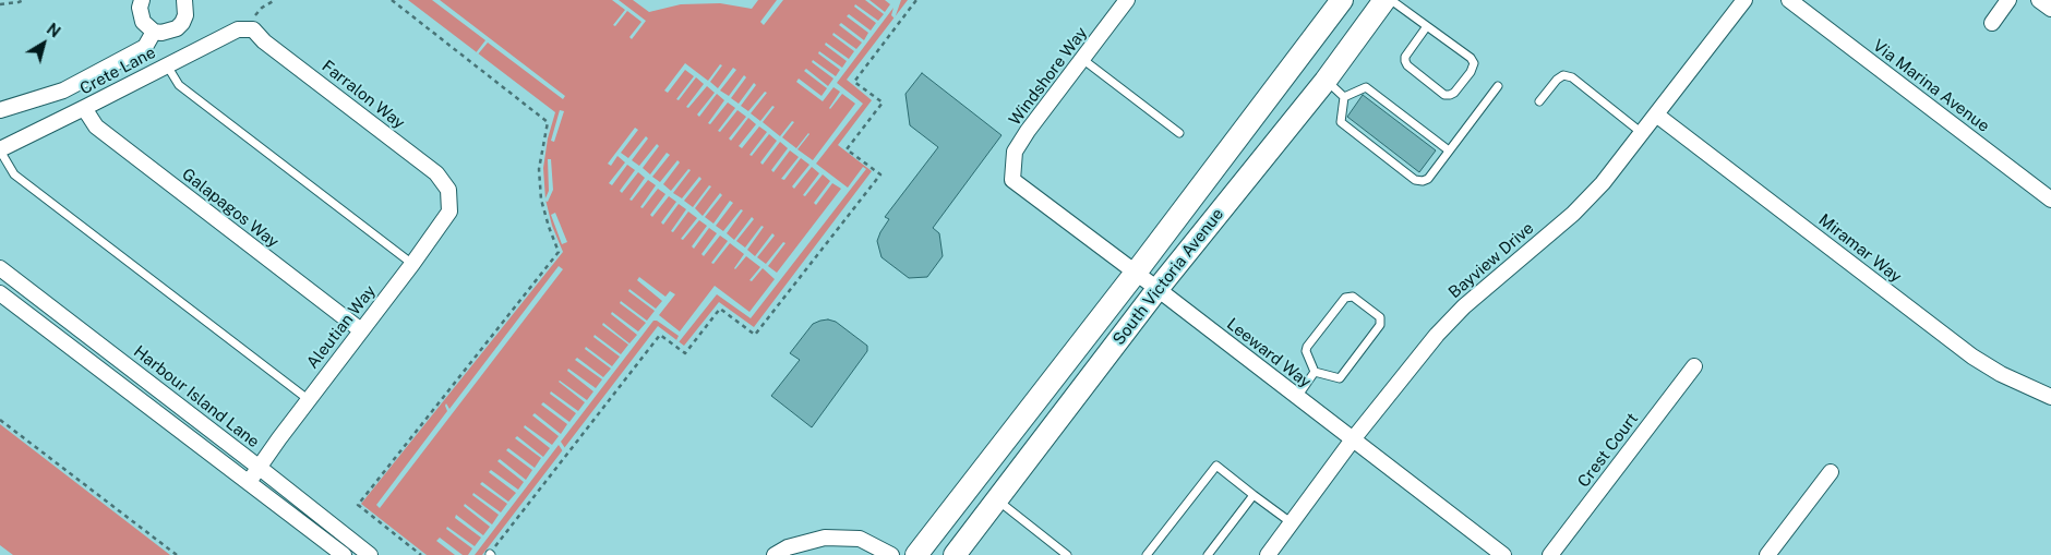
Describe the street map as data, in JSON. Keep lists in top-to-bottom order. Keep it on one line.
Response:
{"streets":{"main road":["South Victoria Avenue"],"street":["Crete Lane","Windshore Way","Via Marina Avenue","Farralon Way","Galapagos Way","Miramar Way","Bayview Drive","Aleutian Way","Leeward Way","Harbour Island Lane","Crest Court"]},"crossings":[["Crete Lane","Farralon Way"],["Crete Lane","Galapagos Way"],["Windshore Way","Leeward Way"],["Farralon Way","Aleutian Way"],["Galapagos Way","Aleutian Way"],["Miramar Way","Bayview Drive"],["Bayview Drive","Leeward Way"],["South Victoria Avenue","Leeward Way"],["Aleutian Way","Harbour Island Lane"]],"north":"top right"}
